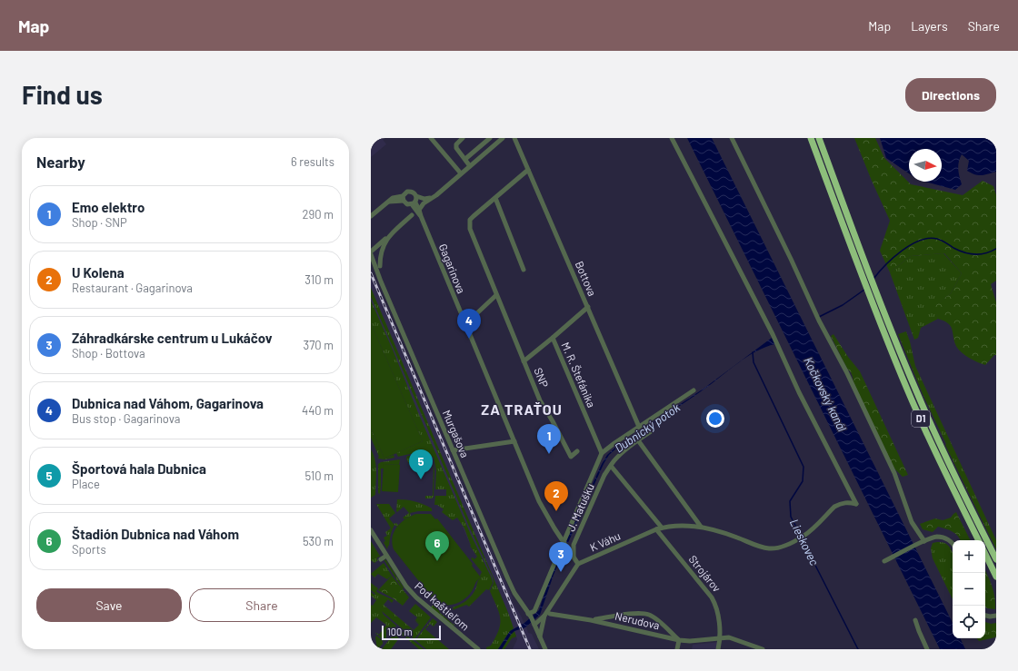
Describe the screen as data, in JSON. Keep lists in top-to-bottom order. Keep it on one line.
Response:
{"streets":{"highway":["D1"],"street":["Gagarinova","Bottova","M. R. Štefánika","SNP","Murgašova","J. Matušku","K Váhu","Strojárov","Pod kaštieľom","Nerudova"]},"crossings":[["Gagarinova","J. Matušku"],["Gagarinova","K Váhu"],["Bottova","SNP"],["M. R. Štefánika","SNP"],["K Váhu","Strojárov"],["Strojárov","Nerudova"]],"districts":["ZA TRAŤOU"],"water":["Kočkovský kanál","Dubnický potok","Lieskovec"],"scale_bar":"100 m","north":"right","page":{"header":"Map","nav":["Map","Layers","Share"],"buttons":["Directions",["Save","Share"]],"title":"Find us","heading":["Nearby","6 results"],"list":[{"mark":"1","name":"Emo elektro","note":"Shop · SNP","value":"290 m"},{"mark":"2","name":"U Kolena","note":"Restaurant · Gagarinova","value":"310 m"},{"mark":"3","name":"Záhradkárske centrum u Lukáčov","note":"Shop · Bottova","value":"370 m"},{"mark":"4","name":"Dubnica nad Váhom, Gagarinova","note":"Bus stop · Gagarinova","value":"440 m"},{"mark":"5","name":"Športová hala Dubnica","note":"Place","value":"510 m"},{"mark":"6","name":"Štadión Dubnica nad Váhom","note":"Sports","value":"530 m"}],"pins":["4","1","5","2","6","3"],"map_buttons":["+","−"],"scale":"100 m"}}
